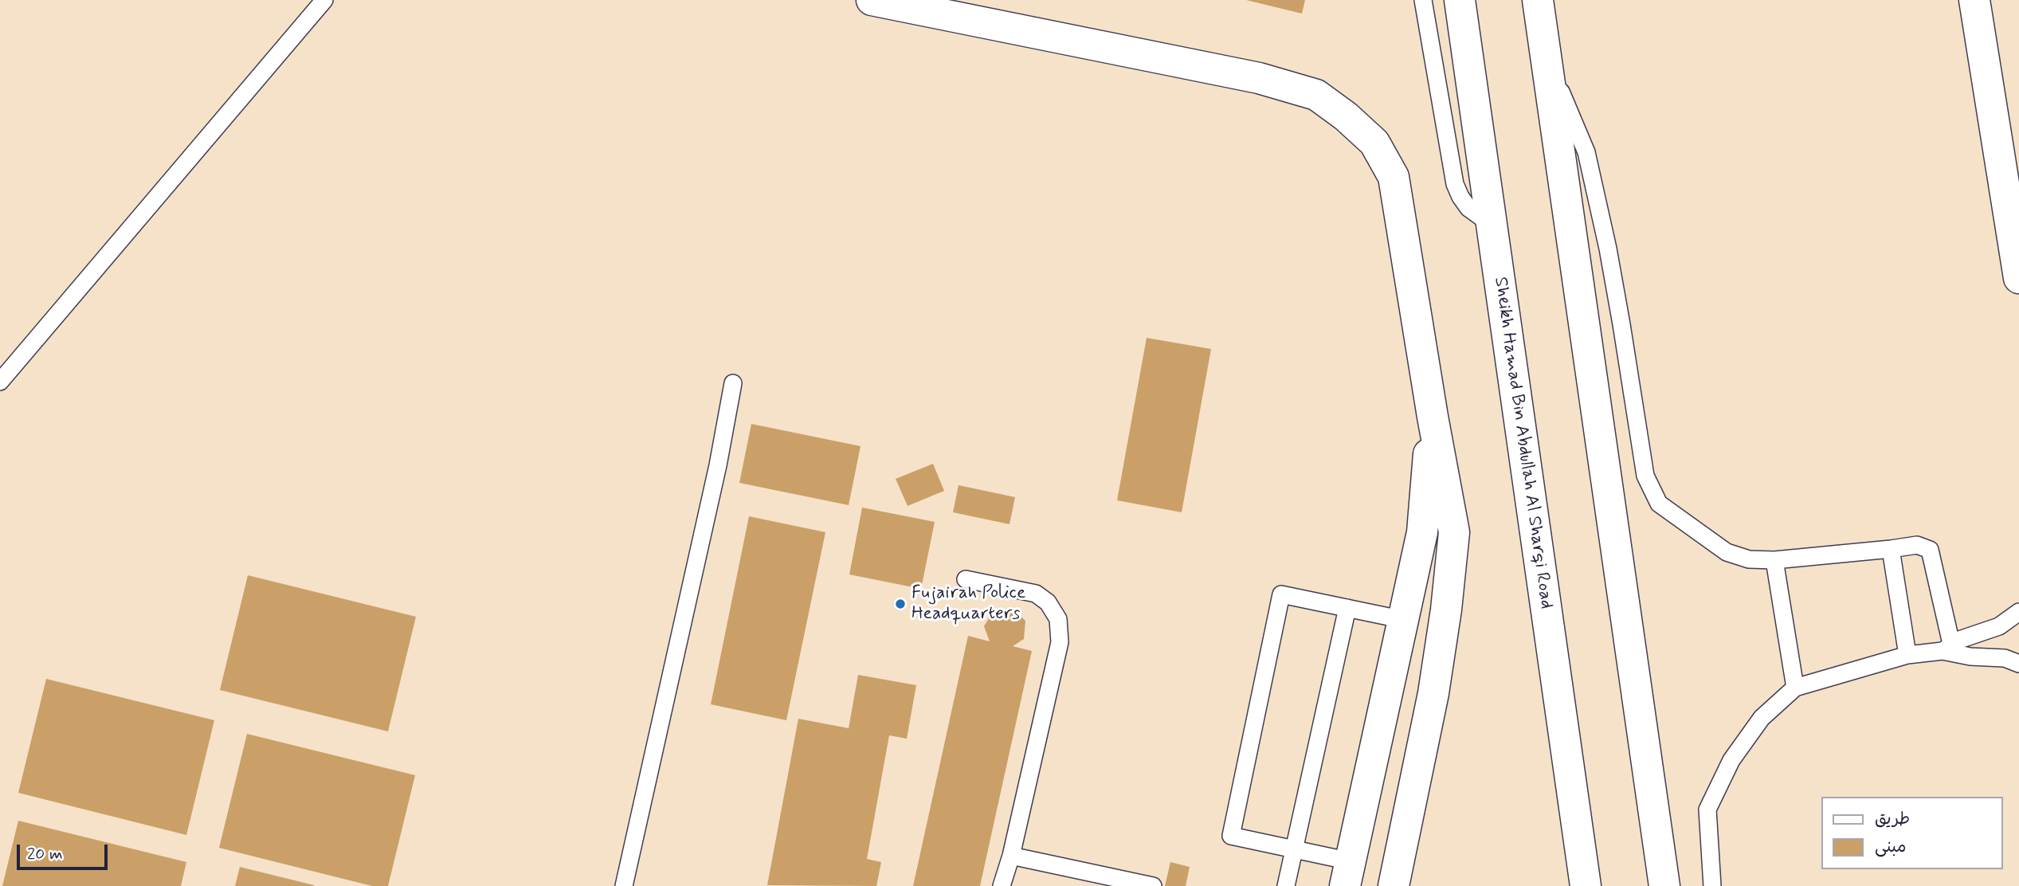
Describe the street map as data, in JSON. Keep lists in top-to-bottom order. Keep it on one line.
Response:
{"streets":{"main road":["Sheikh Hamad Bin Abdullah Al Sharqi Road"]},"places":["Fujairah Police Headquarters"],"legend":["طريق","مبنى"],"scale_bar":"20 m"}
